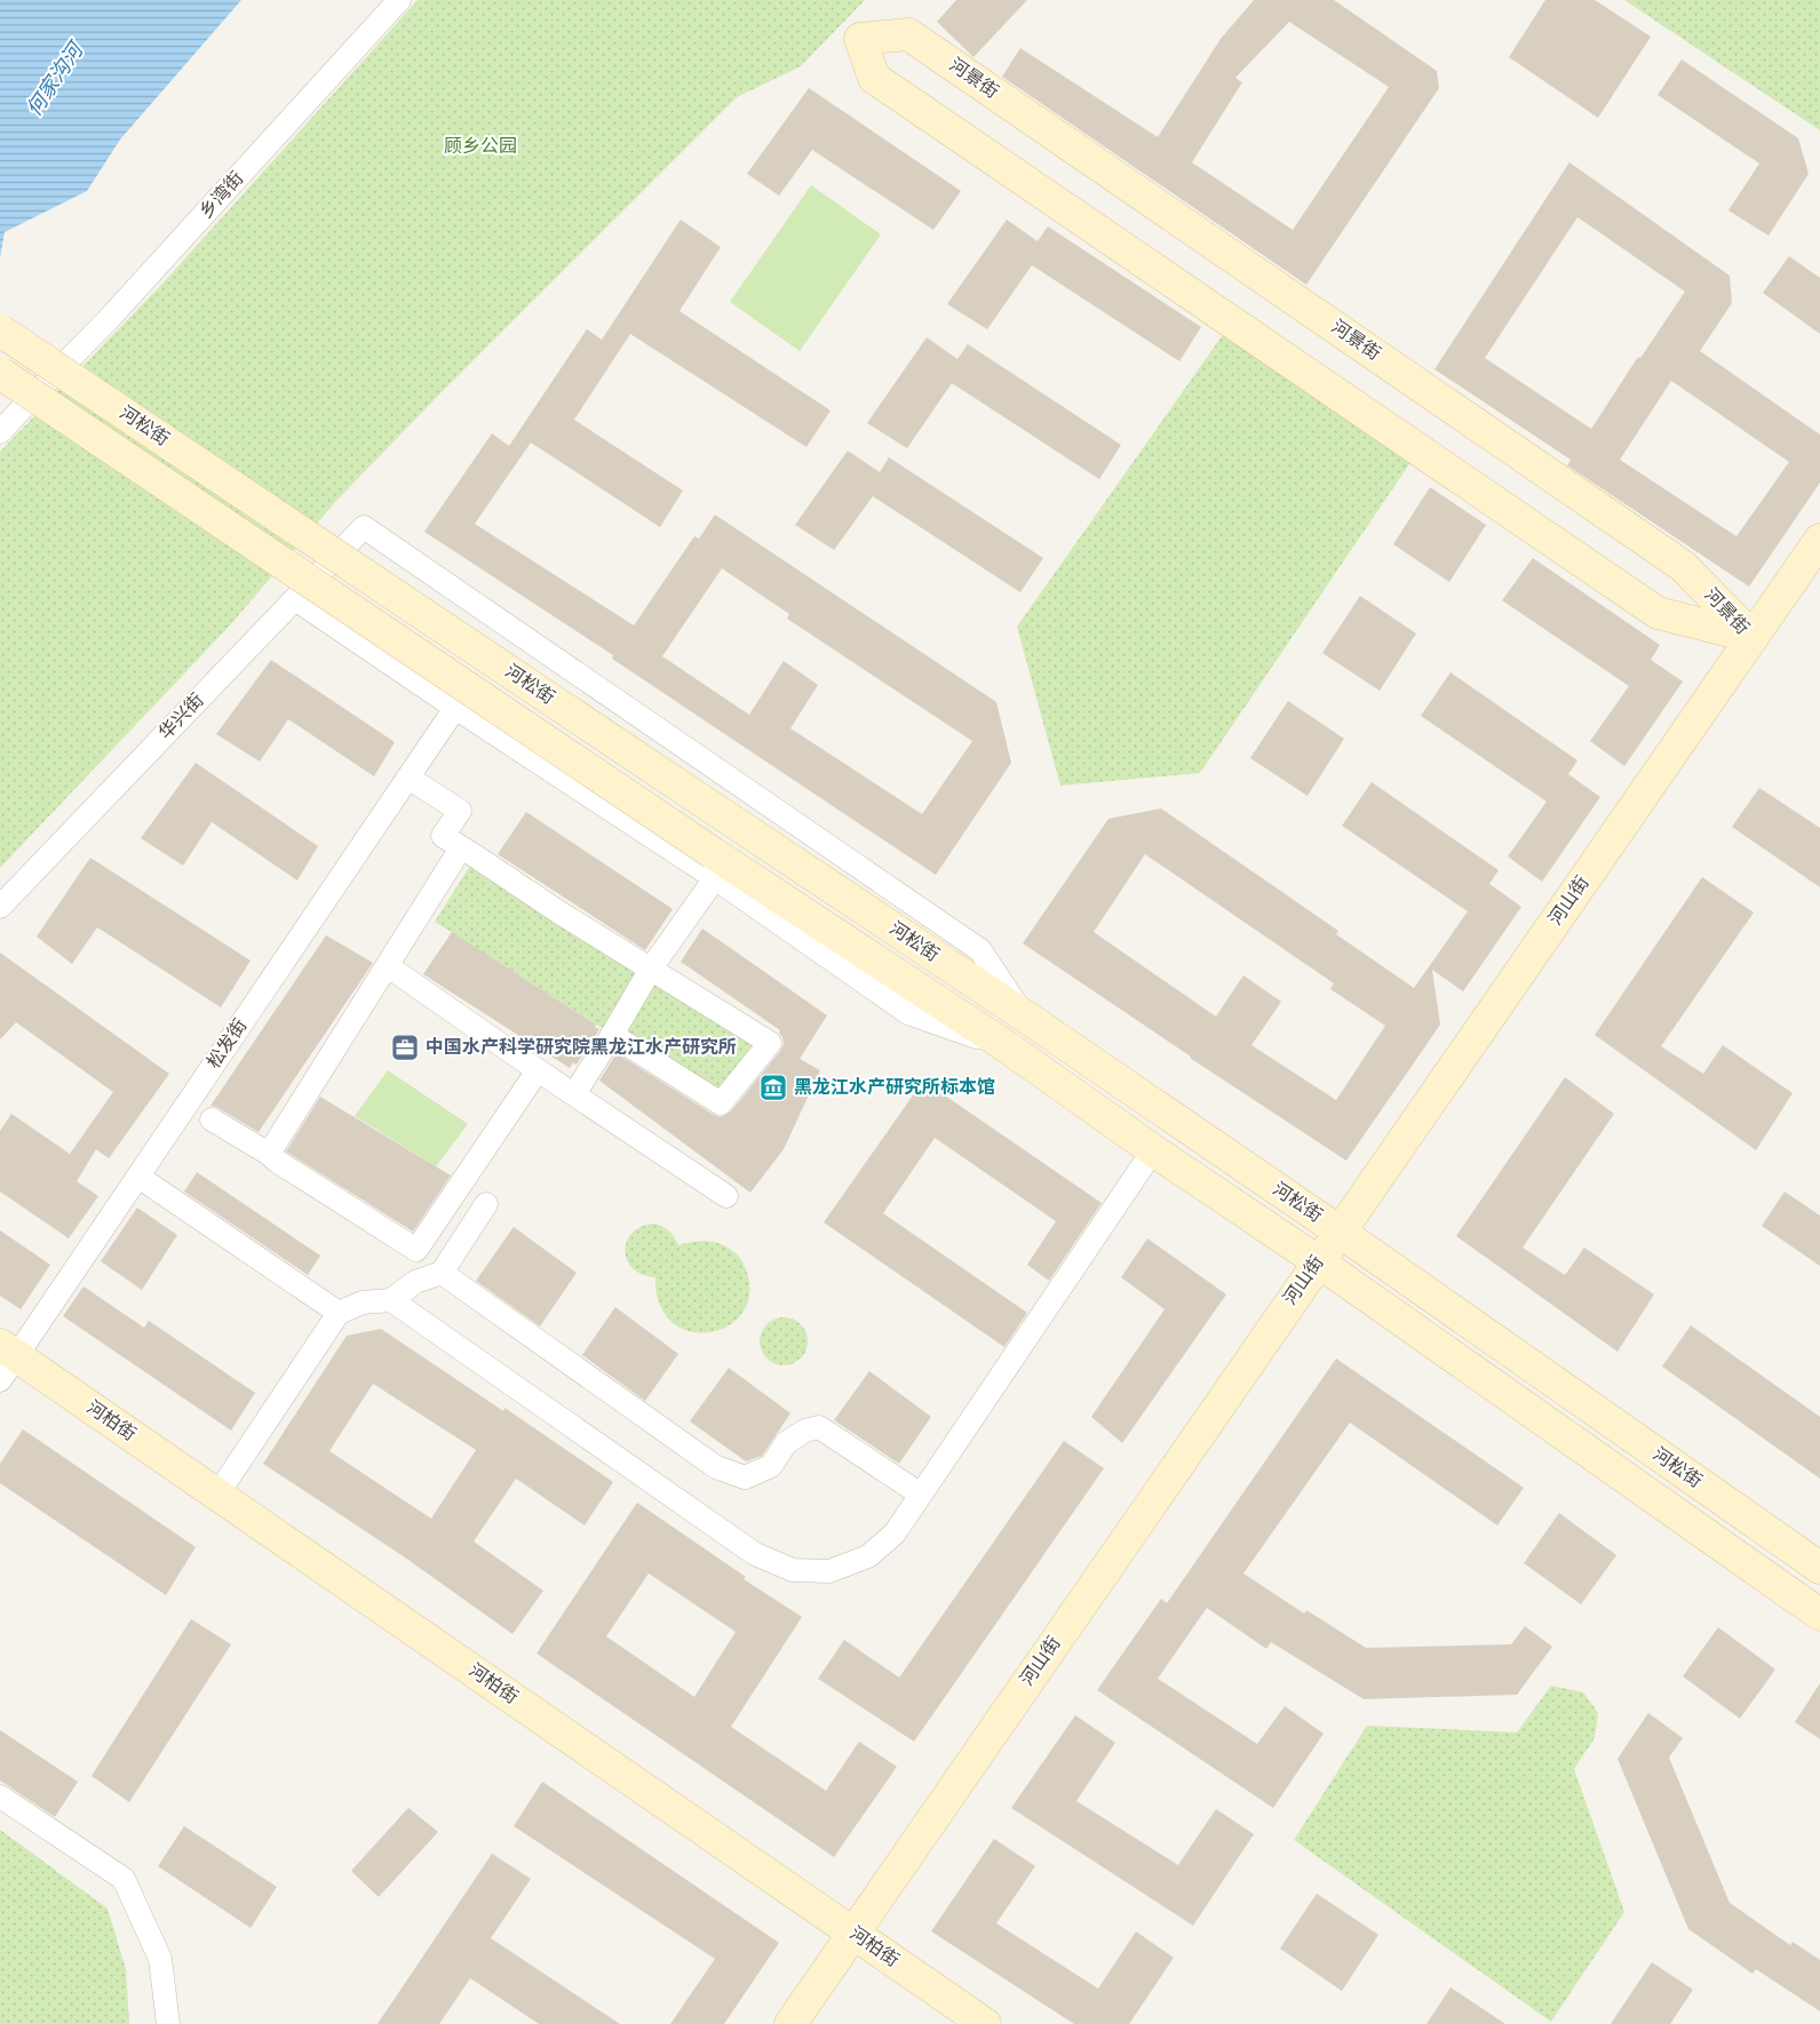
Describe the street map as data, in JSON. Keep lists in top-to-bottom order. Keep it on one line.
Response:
{"streets":{"street":["河景街","乡湾街","河松街","华兴街","河山街","松发街","河柏街"]},"crossings":[["河景街","河山街"],["河松街","华兴街"],["河松街","河山街"],["河山街","河柏街"],["松发街","河柏街"]],"water":["何家沟河"],"parks":["顾乡公园"],"places":{"office":["中国水产科学研究院黑龙江水产研究所"],"museum":["黑龙江水产研究所标本馆"]}}
